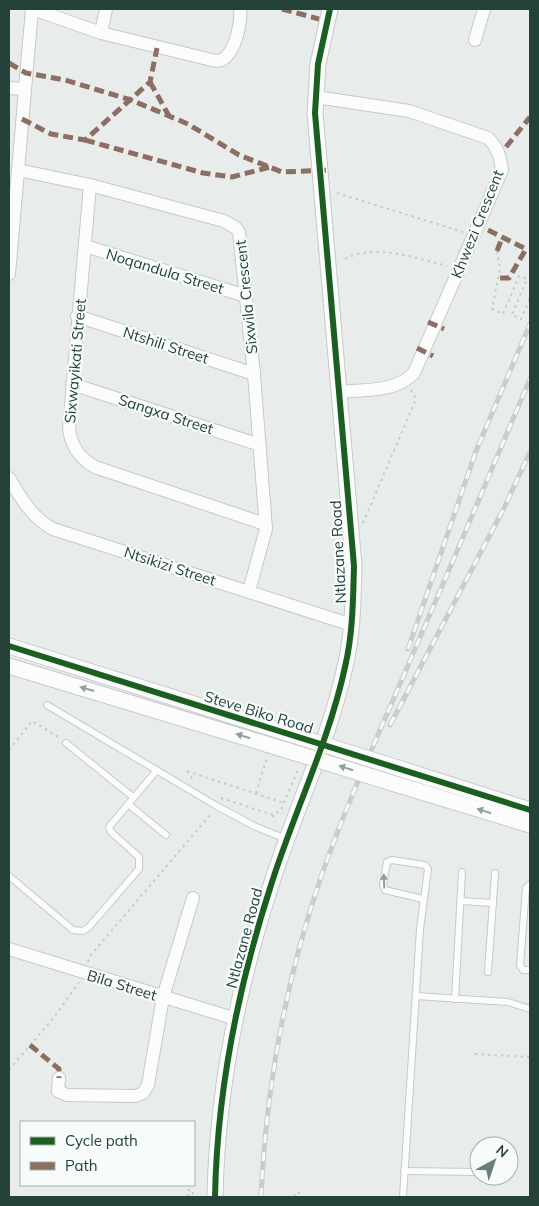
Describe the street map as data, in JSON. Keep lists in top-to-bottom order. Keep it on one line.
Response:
{"streets":{"street":["Khwezi Crescent","Noqandula Street","Sixwila Crescent","Ntshili Street","Sixwayikati Street","Sangxa Street","Ntlazane Road","Ntsikizi Street","Steve Biko Road","Bila Street"]},"crossings":[["Khwezi Crescent","Ntlazane Road"],["Noqandula Street","Sixwila Crescent"],["Noqandula Street","Sixwayikati Street"],["Sixwila Crescent","Ntshili Street"],["Sixwila Crescent","Sixwayikati Street"],["Sixwila Crescent","Sangxa Street"],["Sixwila Crescent","Ntsikizi Street"],["Ntshili Street","Sixwayikati Street"],["Sixwayikati Street","Sangxa Street"],["Ntlazane Road","Ntsikizi Street"],["Ntlazane Road","Bila Street"]],"legend":["Cycle path","Path"],"north":"top right"}
